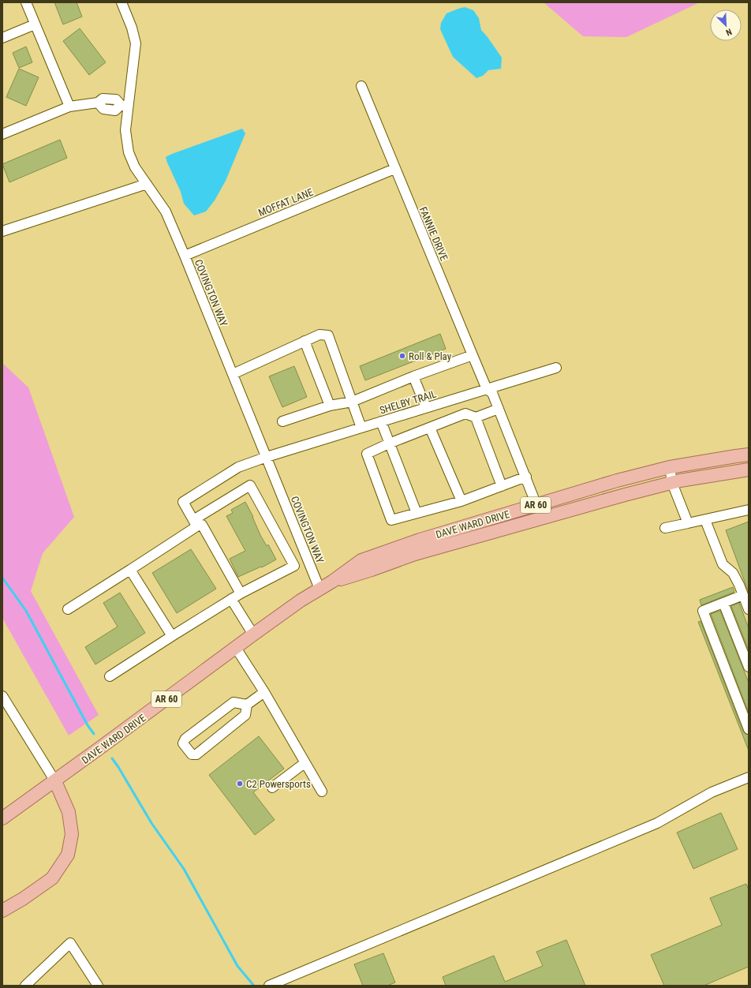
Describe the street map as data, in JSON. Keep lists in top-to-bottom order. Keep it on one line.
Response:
{"streets":{"main road":["AR 60","DAVE WARD DRIVE"],"street":["MOFFAT LANE","FANNIE DRIVE","COVINGTON WAY","SHELBY TRAIL"]},"crossings":[["MOFFAT LANE","FANNIE DRIVE"],["MOFFAT LANE","COVINGTON WAY"],["FANNIE DRIVE","SHELBY TRAIL"],["FANNIE DRIVE","DAVE WARD DRIVE"],["COVINGTON WAY","SHELBY TRAIL"],["COVINGTON WAY","DAVE WARD DRIVE"]],"places":["Roll & Play","C2 Powersports"],"north":"bottom right"}
